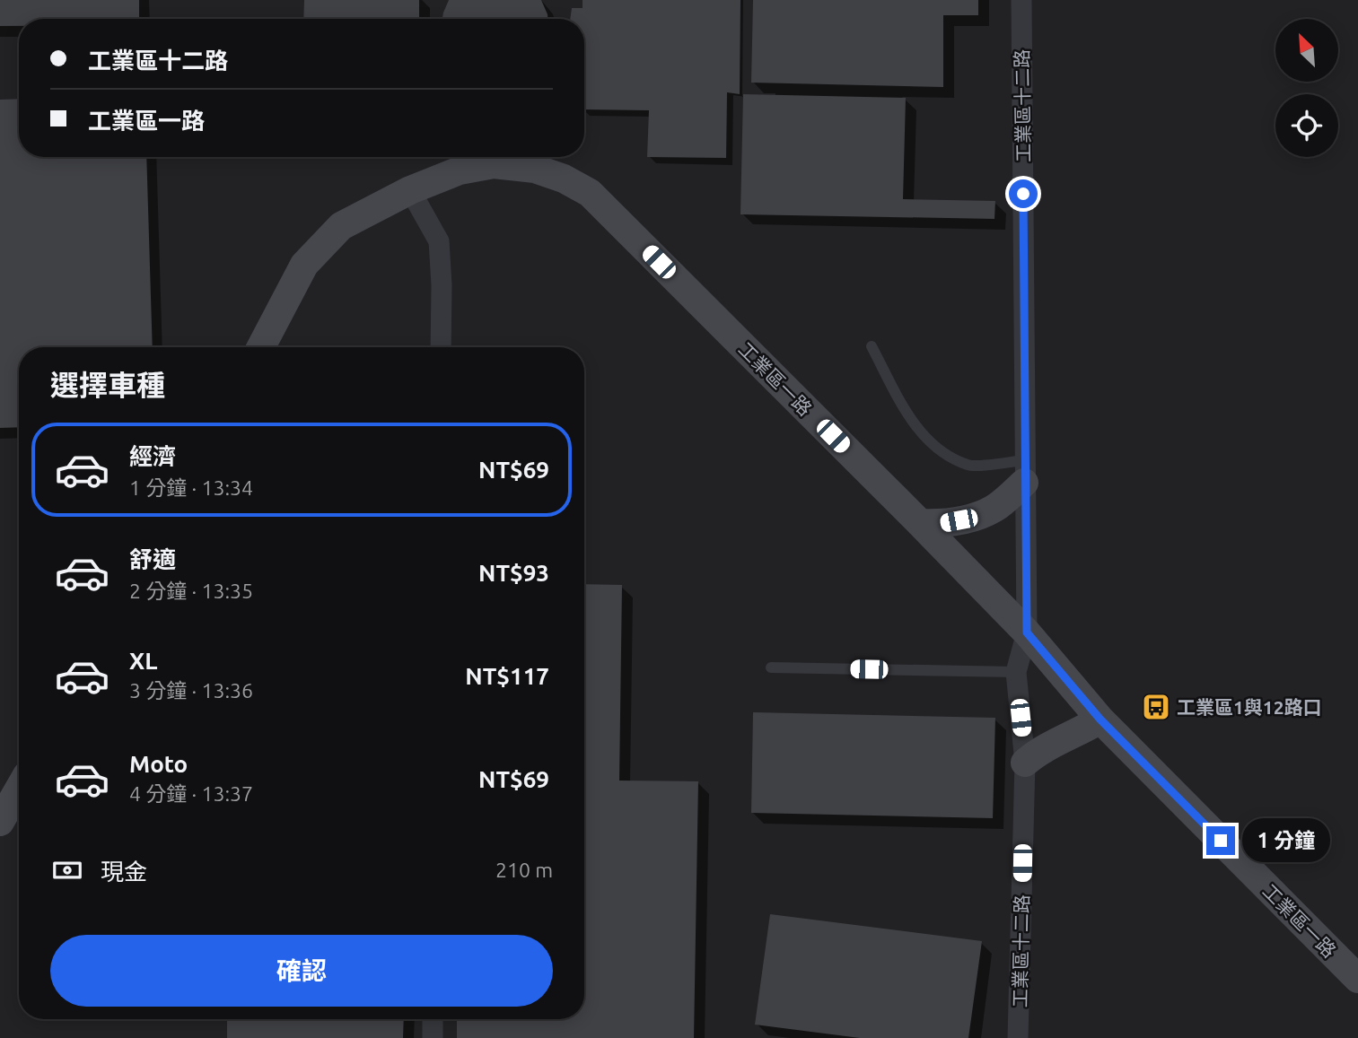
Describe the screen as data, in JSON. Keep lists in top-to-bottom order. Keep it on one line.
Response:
{"streets":{"street":["工業區十二路","工業區一路"]},"crossings":[["工業區十二路","工業區一路"]],"places":{"bus stop":["工業區1與12路口"]},"north":"top left","page":{"banner":["工業區十二路","工業區一路"],"heading":"選擇車種","list":[{"name":"經濟","note":"1 分鐘 · 13:34","value":"NT$69"},{"name":"舒適","note":"2 分鐘 · 13:35","value":"NT$93"},{"name":"XL","note":"3 分鐘 · 13:36","value":"NT$117"},{"name":"Moto","note":"4 分鐘 · 13:37","value":"NT$69"}],"bubble":"1 分鐘","pay":["現金","210 m"],"buttons":"確認"}}
